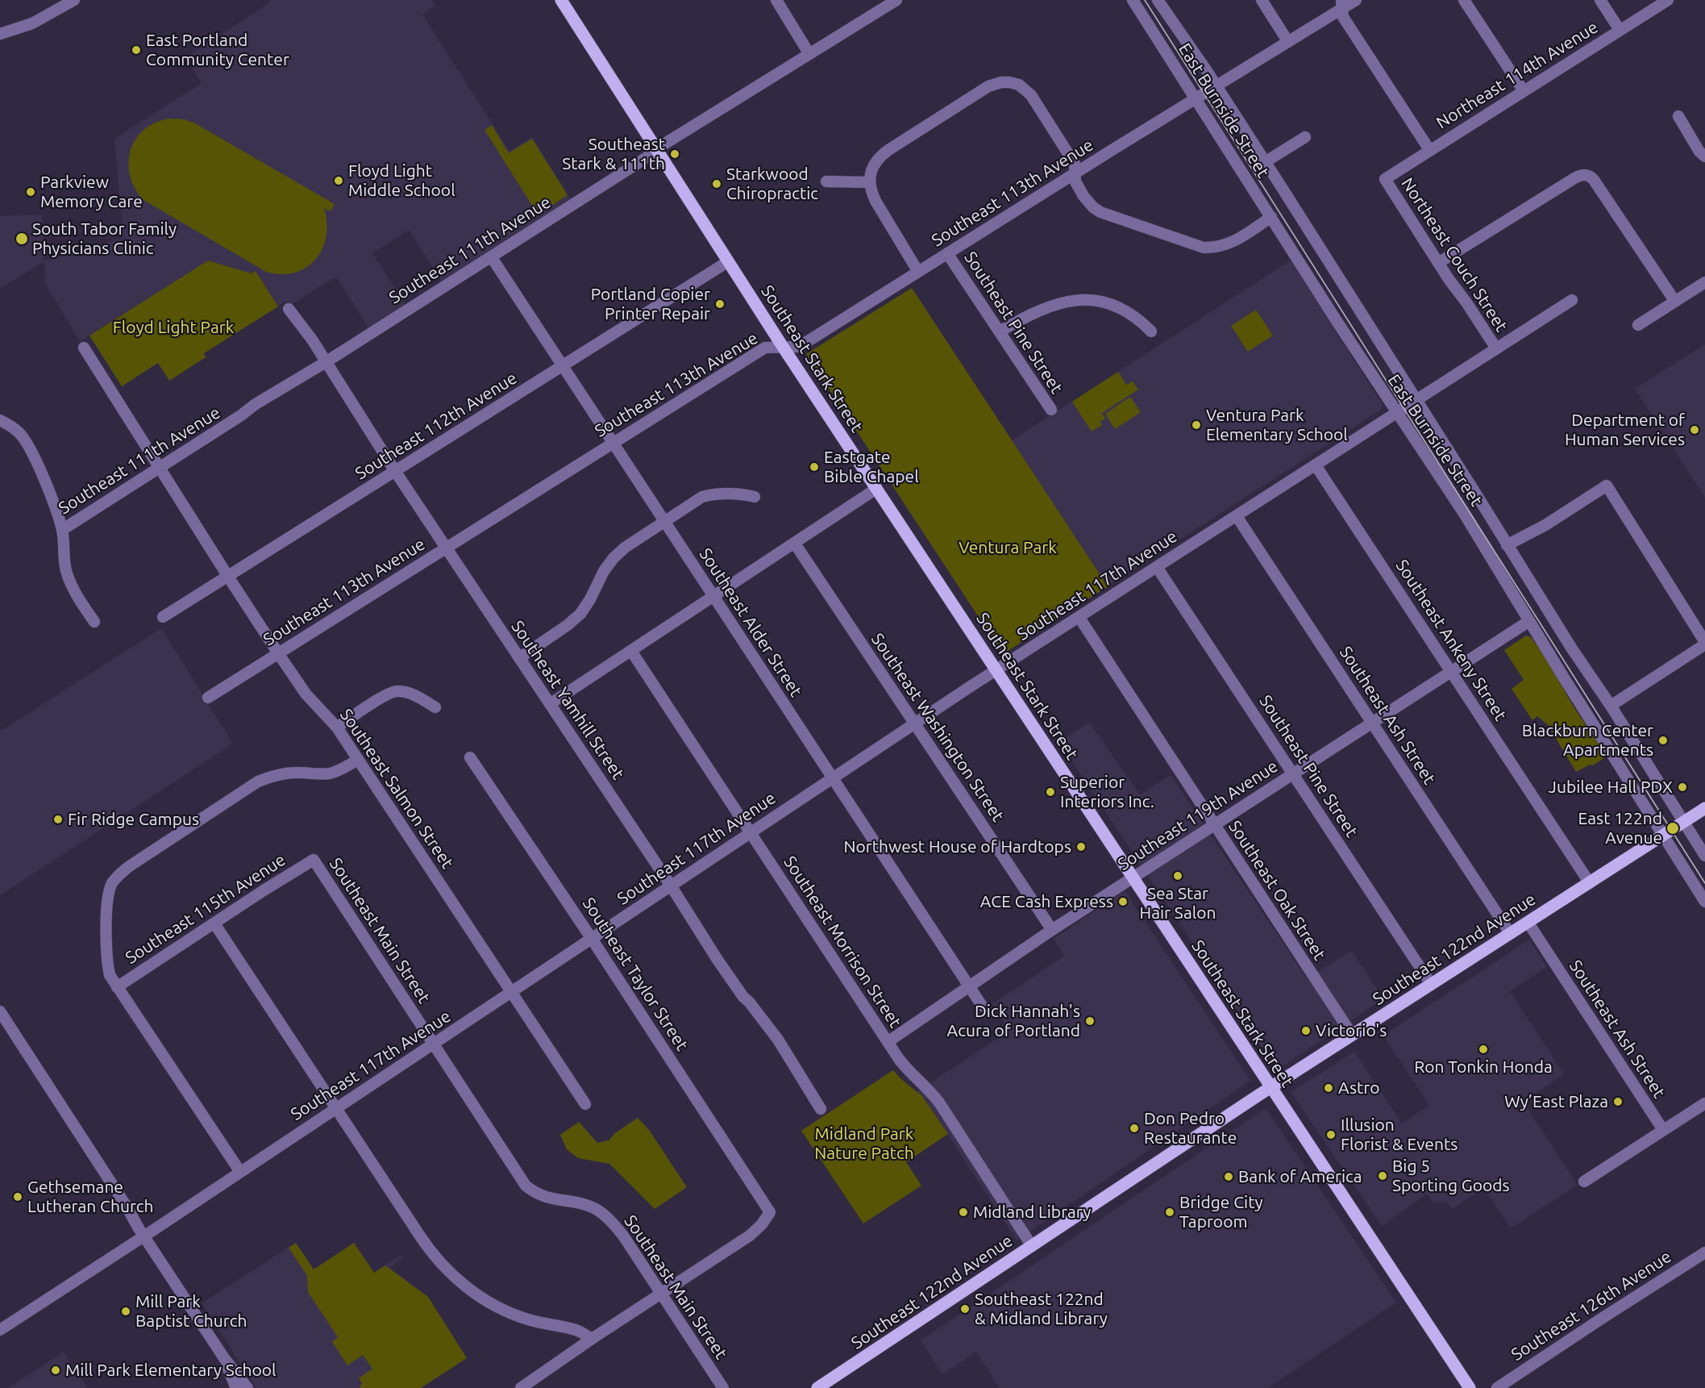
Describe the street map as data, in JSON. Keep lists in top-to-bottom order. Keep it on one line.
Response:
{"streets":{"main road":["Southeast Stark Street","Southeast 122nd Avenue"],"street":["Northeast 114th Avenue","East Burnside Street","Southeast 113th Avenue","Southeast 111th Avenue","Northeast Couch Street","Southeast Pine Street","Southeast 112th Avenue","Southeast 117th Avenue","Southeast Alder Street","Southeast Ankeny Street","Southeast Yamhill Street","Southeast Ash Street","Southeast Washington Street","Southeast Salmon Street","Southeast 119th Avenue","Southeast Oak Street","Southeast 115th Avenue","Southeast Main Street","Southeast Morrison Street","Southeast Taylor Street","Southeast 126th Avenue"]},"crossings":[["Northeast 114th Avenue","Northeast Couch Street"],["East Burnside Street","Southeast 113th Avenue"],["East Burnside Street","Southeast 117th Avenue"],["East Burnside Street","Southeast 119th Avenue"],["East Burnside Street","Southeast 122nd Avenue"],["Southeast 113th Avenue","Southeast Pine Street"],["Southeast 113th Avenue","Southeast Stark Street"],["Southeast 113th Avenue","Southeast Alder Street"],["Southeast 113th Avenue","Southeast Yamhill Street"],["Southeast 113th Avenue","Southeast Salmon Street"],["Southeast 111th Avenue","Southeast Stark Street"],["Southeast 111th Avenue","Southeast Alder Street"],["Southeast 111th Avenue","Southeast Yamhill Street"],["Southeast 111th Avenue","Southeast Salmon Street"],["Northeast Couch Street","Southeast 117th Avenue"],["Southeast Pine Street","Southeast 117th Avenue"],["Southeast Pine Street","Southeast 119th Avenue"],["Southeast Pine Street","Southeast 122nd Avenue"],["Southeast Stark Street","Southeast 112th Avenue"],["Southeast Stark Street","Southeast 117th Avenue"],["Southeast Stark Street","Southeast 119th Avenue"],["Southeast Stark Street","Southeast 122nd Avenue"],["Southeast 112th Avenue","Southeast Alder Street"],["Southeast 112th Avenue","Southeast Yamhill Street"],["Southeast 112th Avenue","Southeast Salmon Street"],["Southeast 117th Avenue","Southeast Alder Street"],["Southeast 117th Avenue","Southeast Ankeny Street"],["Southeast 117th Avenue","Southeast Yamhill Street"],["Southeast 117th Avenue","Southeast Ash Street"],["Southeast 117th Avenue","Southeast Washington Street"],["Southeast 117th Avenue","Southeast Salmon Street"],["Southeast 117th Avenue","Southeast Oak Street"],["Southeast 117th Avenue","Southeast Main Street"],["Southeast 117th Avenue","Southeast Morrison Street"],["Southeast 117th Avenue","Southeast Taylor Street"],["Southeast Alder Street","Southeast 119th Avenue"],["Southeast Ankeny Street","Southeast 119th Avenue"],["Southeast Ankeny Street","Southeast 122nd Avenue"],["Southeast Ash Street","Southeast 119th Avenue"],["Southeast Ash Street","Southeast 122nd Avenue"],["Southeast Washington Street","Southeast 119th Avenue"],["Southeast 119th Avenue","Southeast Oak Street"],["Southeast 119th Avenue","Southeast Morrison Street"],["Southeast Oak Street","Southeast 122nd Avenue"],["Southeast 115th Avenue","Southeast Main Street"],["Southeast Main Street","Southeast Taylor Street"],["Southeast Morrison Street","Southeast 122nd Avenue"]],"parks":["Floyd Light Park","Ventura Park","Midland Park Nature Patch"],"places":["East Portland Community Center","Southeast Stark & 111th","Floyd Light Middle School","Starkwood Chiropractic","Parkview Memory Care","South Tabor Family Physicians Clinic","Portland Copier Printer Repair","Ventura Park Elementary School","Department of Human Services","Eastgate Bible Chapel","Blackburn Center Apartments","Jubilee Hall PDX","Superior Interiors Inc.","Fir Ridge Campus","East 122nd Avenue","Northwest House of Hardtops","Sea Star Hair Salon","ACE Cash Express","Dick Hannah's Acura of Portland","Victorio's","Ron Tonkin Honda","Astro","Wy’East Plaza","Don Pedro Restaurante","Illusion Florist & Events","Big 5 Sporting Goods","Bank of America","Gethsemane Lutheran Church","Midland Library","Bridge City Taproom","Southeast 122nd & Midland Library","Mill Park Baptist Church","Mill Park Elementary School"]}
